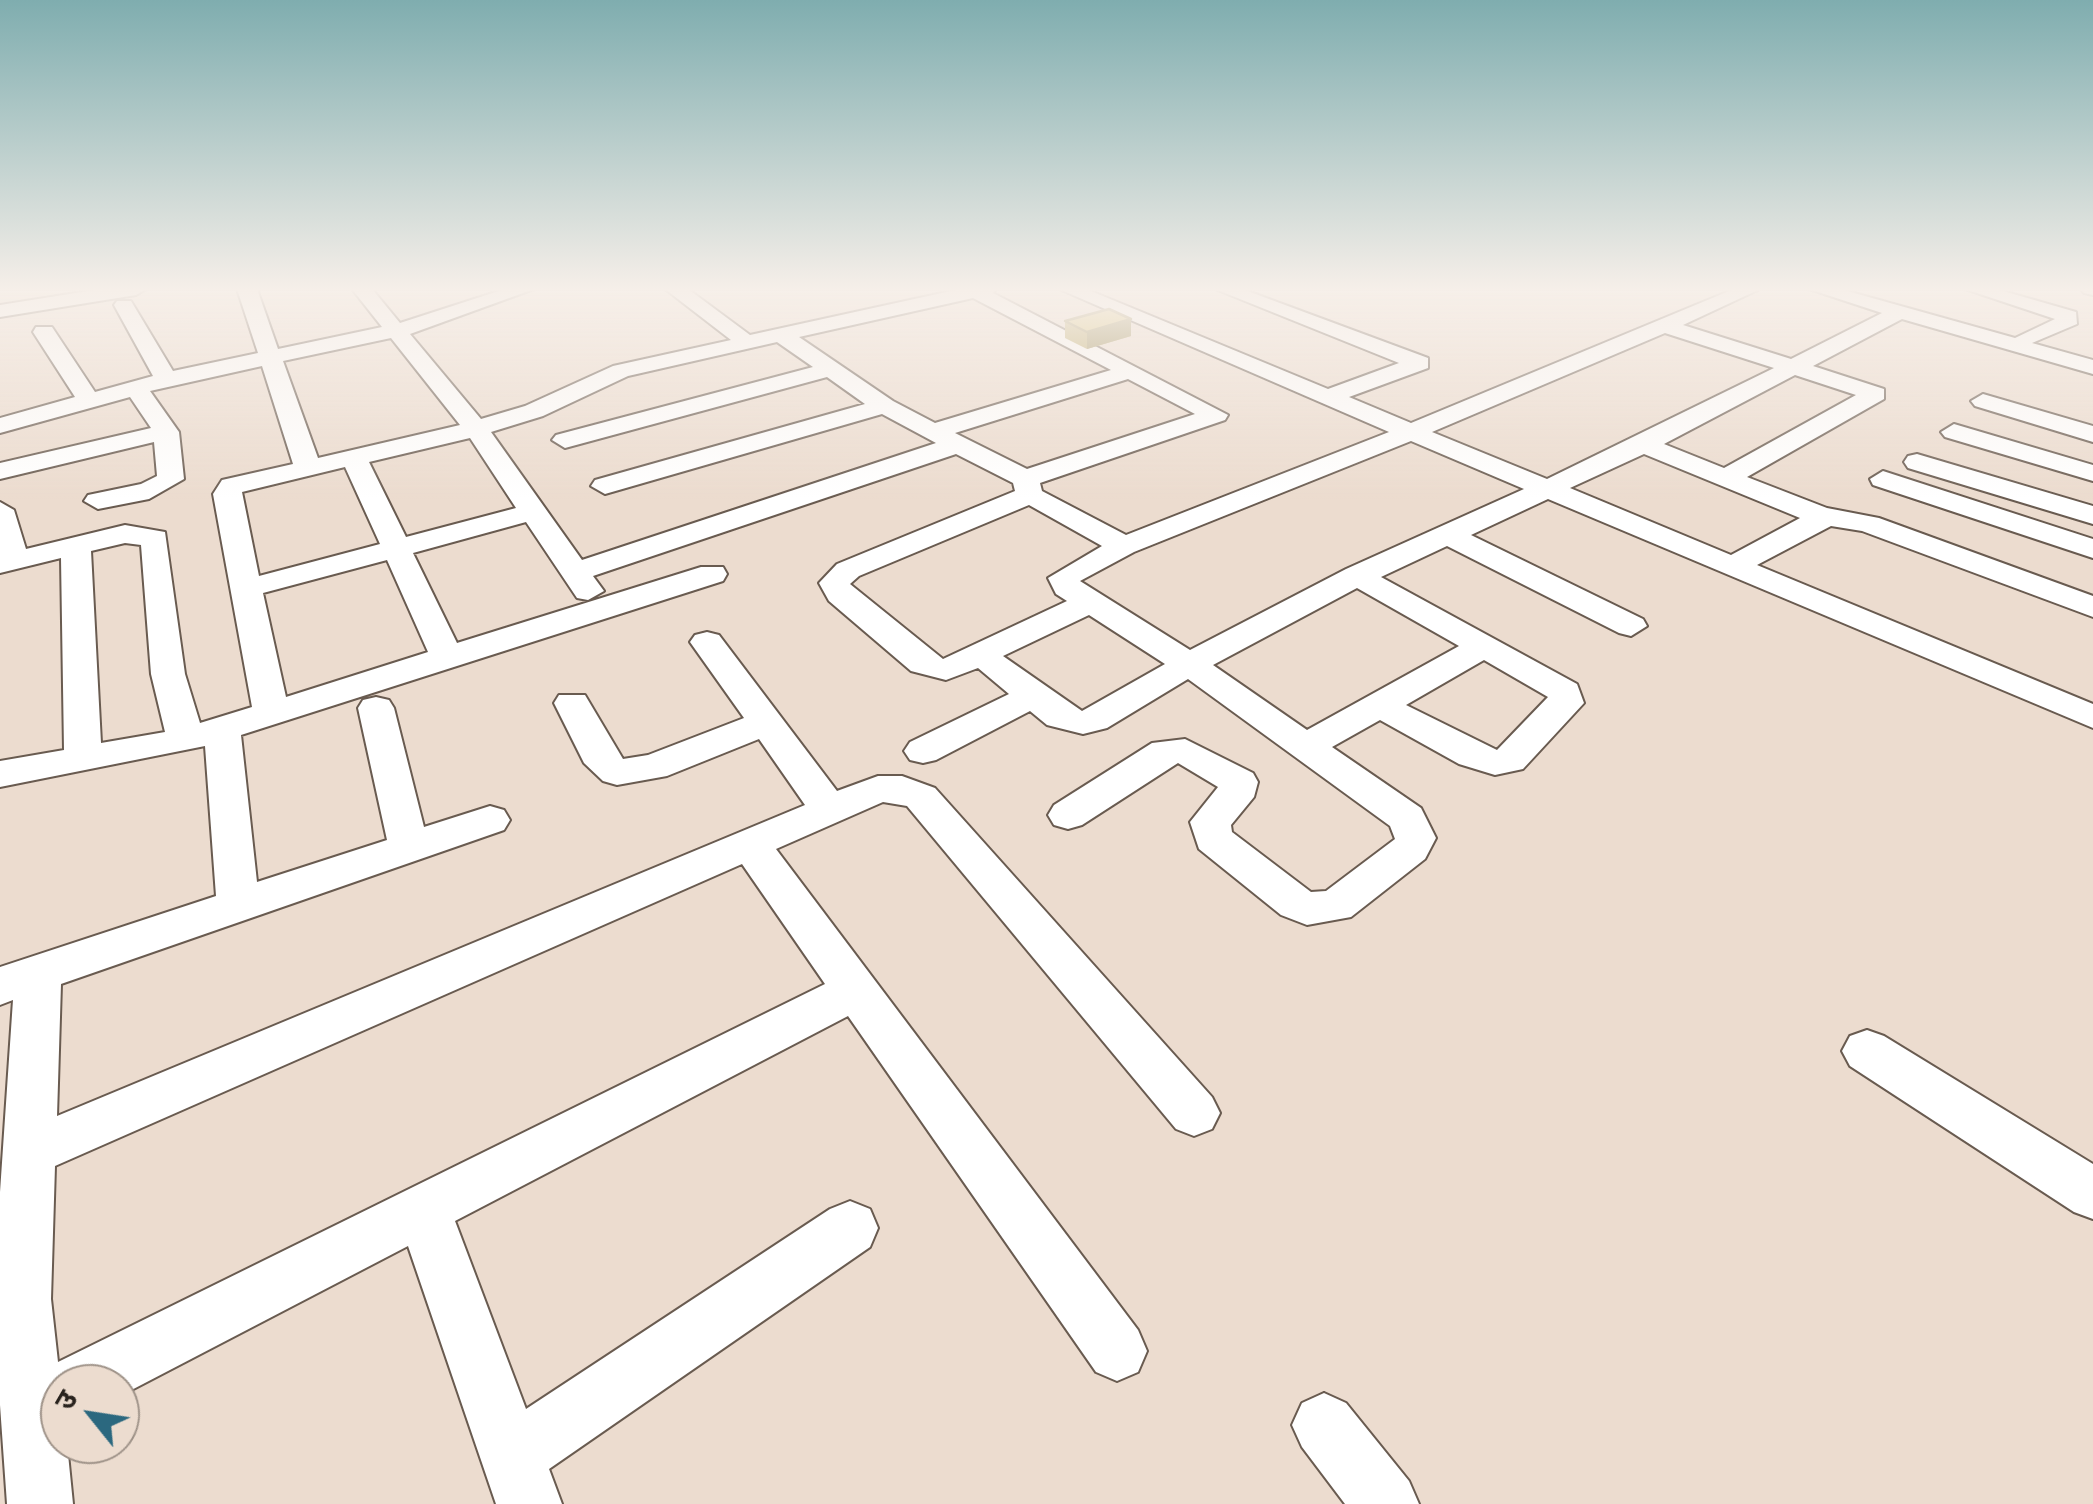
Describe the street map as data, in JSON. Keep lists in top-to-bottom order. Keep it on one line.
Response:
{"north":"top left"}
